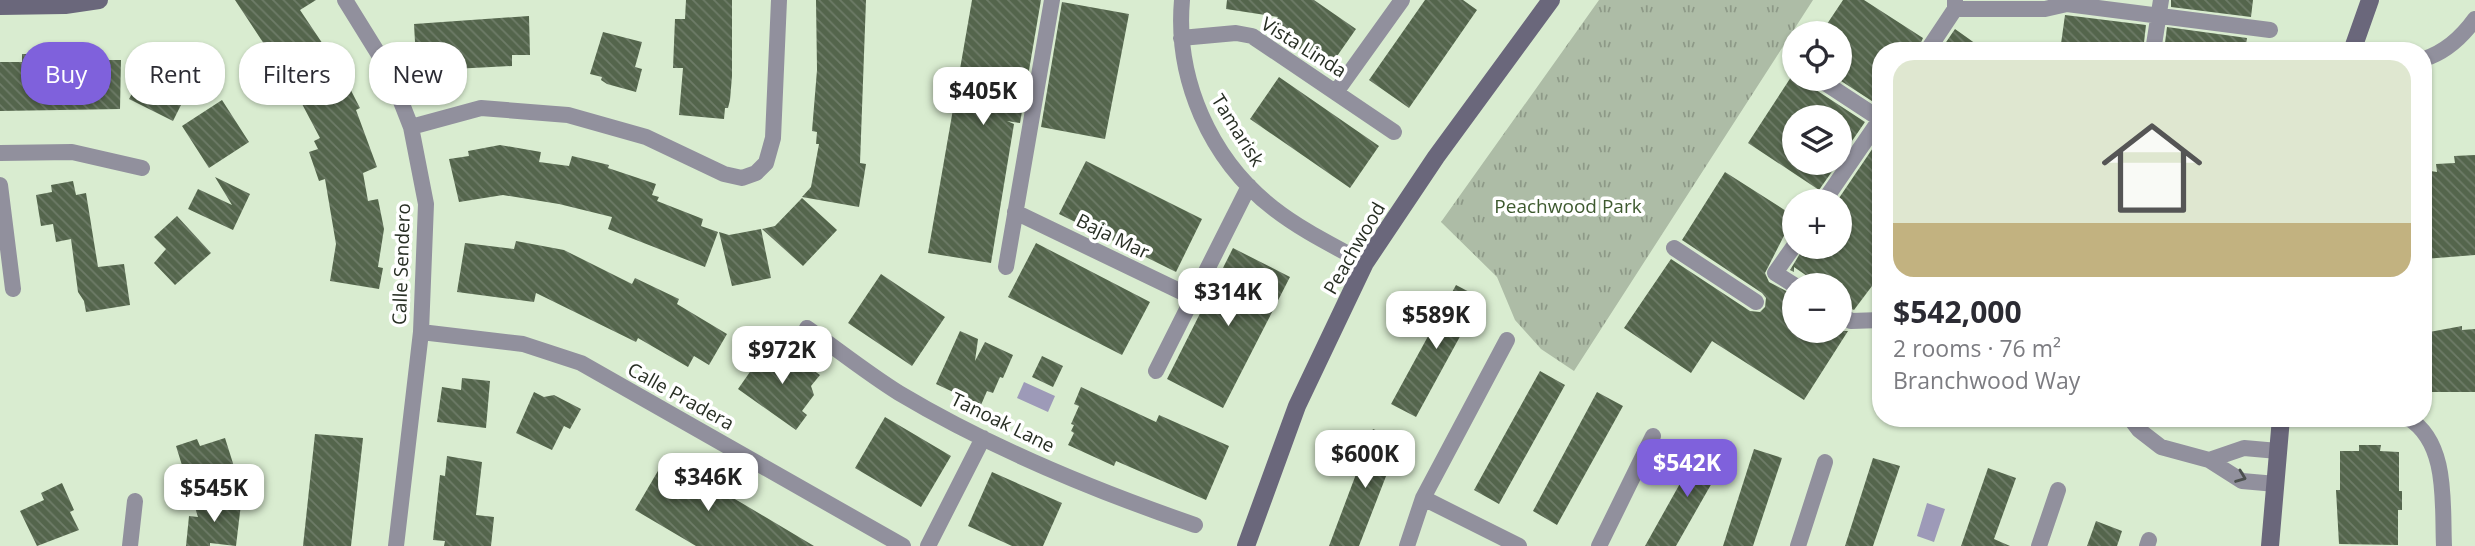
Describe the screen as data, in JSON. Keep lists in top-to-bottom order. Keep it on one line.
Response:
{"streets":{"street":["Vista Linda","Tamarisk","Baja Mar","Peachwood","Calle Sendero","Calle Pradera","Tanoak Lane"]},"crossings":[["Vista Linda","Tamarisk"],["Tamarisk","Peachwood"],["Calle Sendero","Calle Pradera"]],"parks":["Peachwood Park"],"page":{"map_buttons":["+","−"],"chip":["Buy","Rent","Filters","New"],"list":[{"name":"$542,000","note":"2 rooms · 76 m² · Branchwood Way"}],"price":["$405K","$314K","$589K","$972K","$600K","$542K","$346K","$545K"]}}
